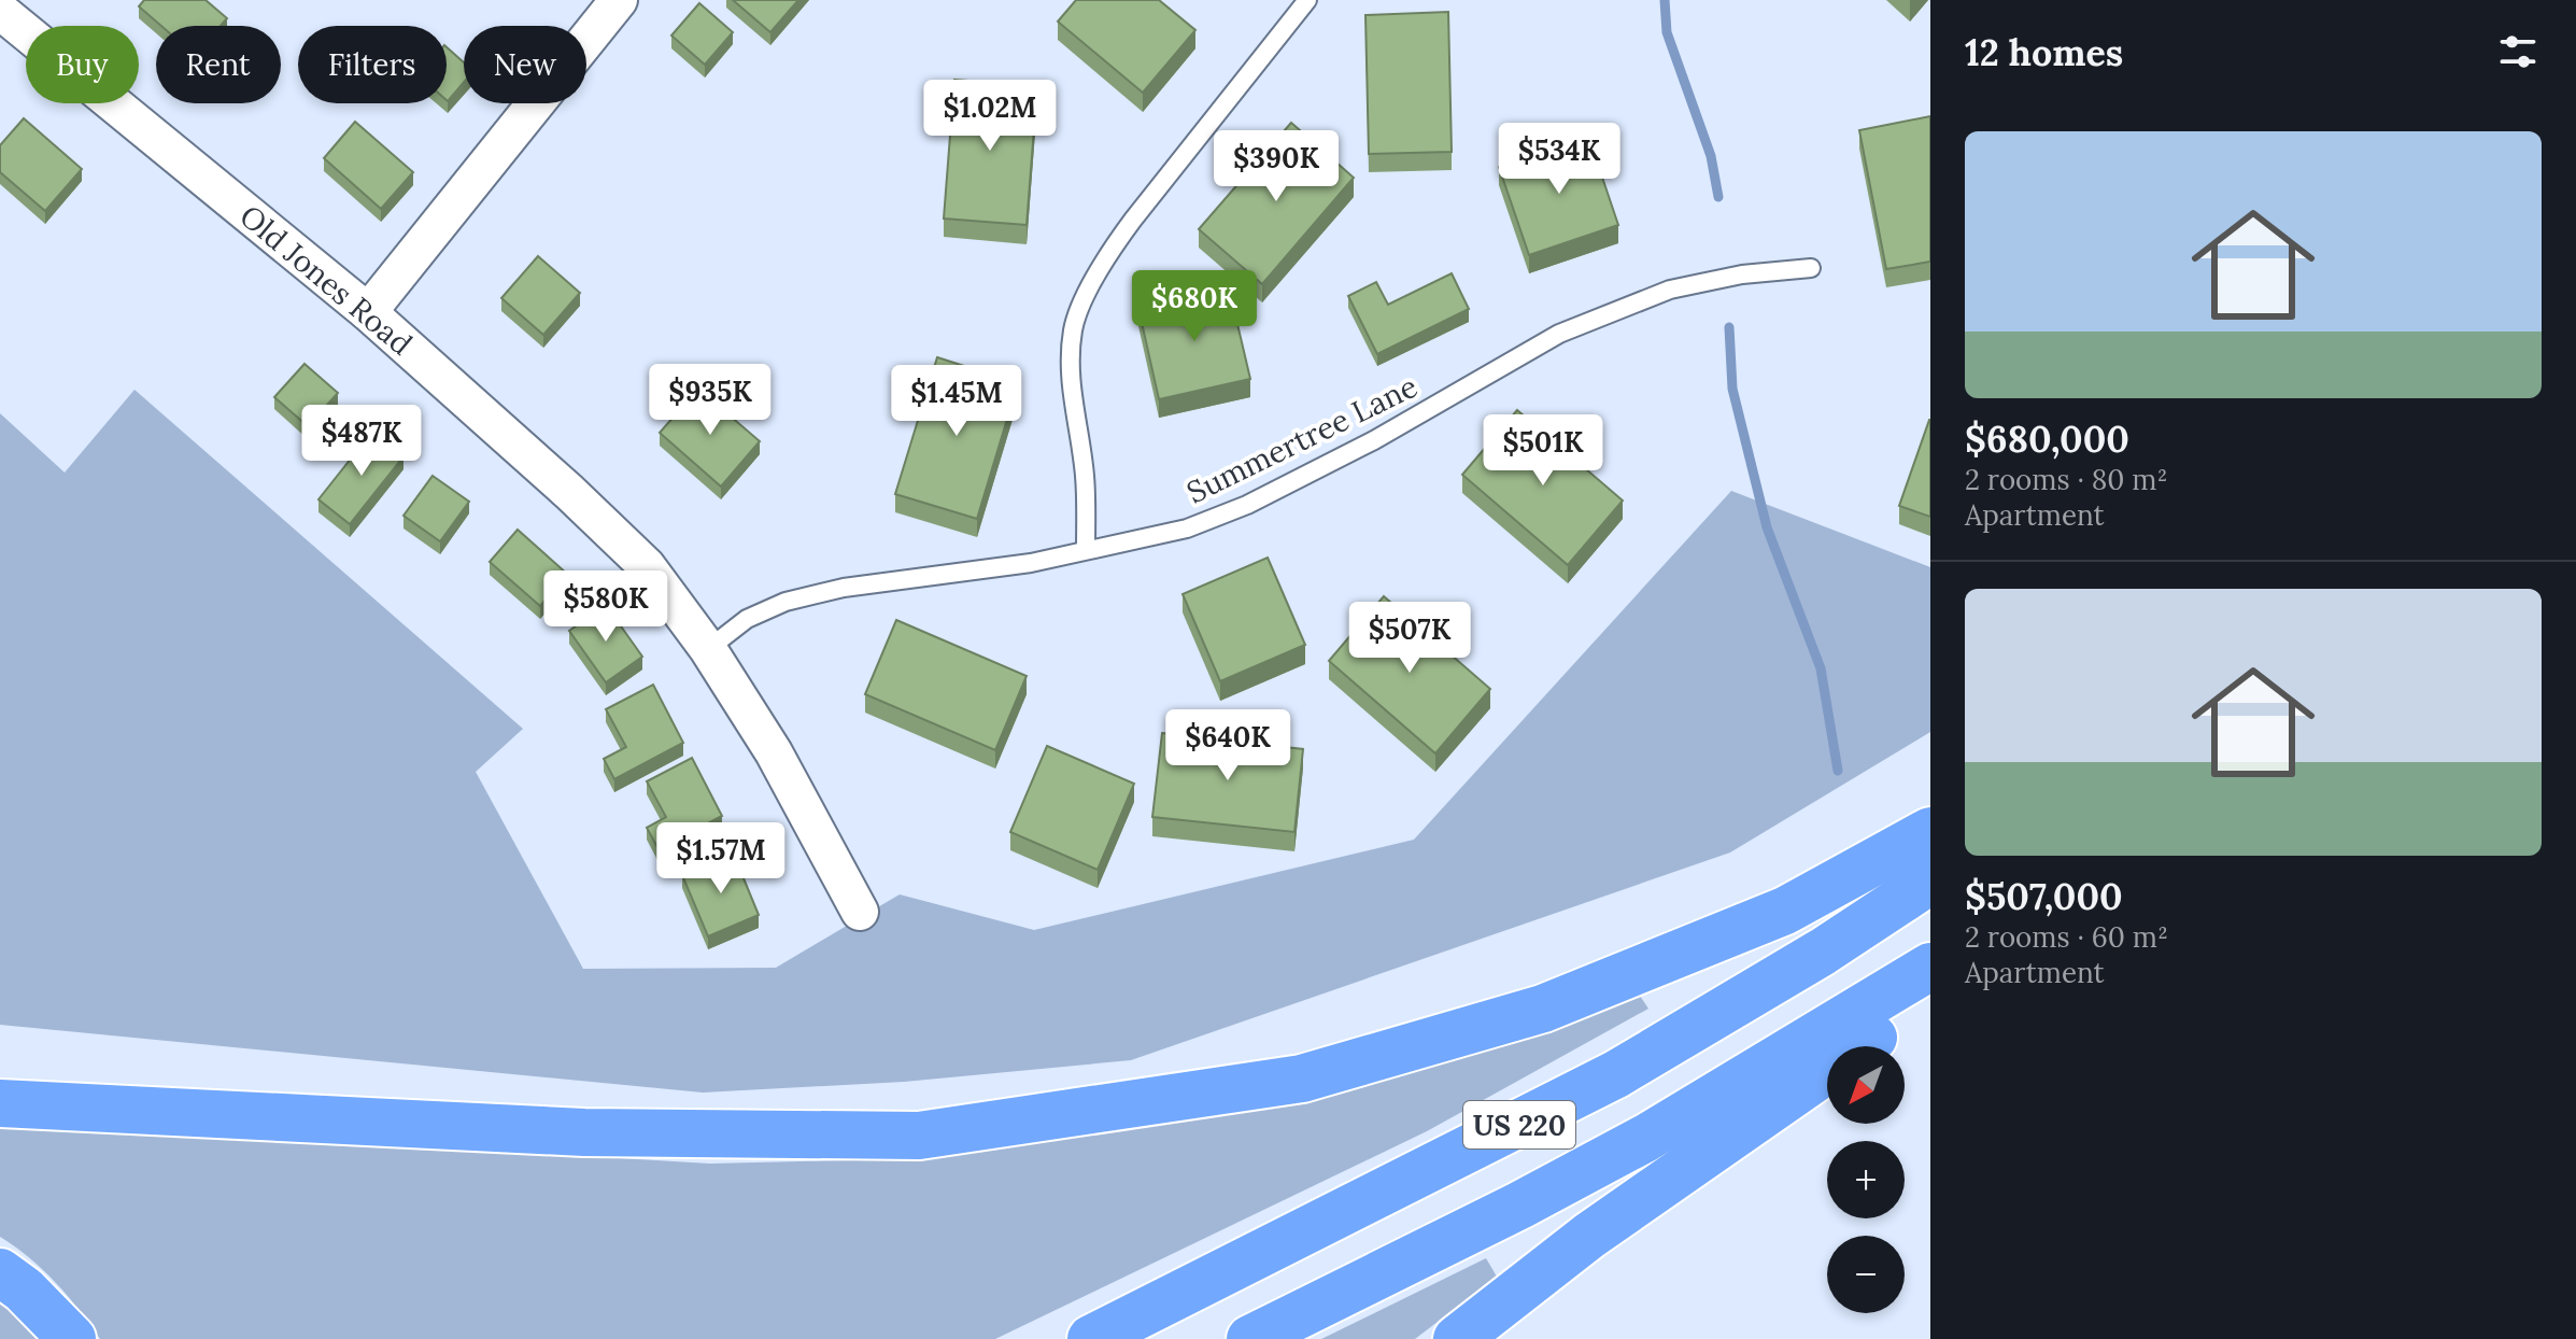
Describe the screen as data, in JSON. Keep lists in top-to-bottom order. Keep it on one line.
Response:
{"streets":{"highway":["US 220"],"street":["Old Jones Road"],"lane":["Summertree Lane"]},"crossings":[["Old Jones Road","Summertree Lane"]],"north":"bottom left","page":{"heading":"12 homes","chip":["Buy","Rent","Filters","New"],"price":["$1.02M","$534K","$390K","$680K","$935K","$1.45M","$487K","$501K","$580K","$507K","$640K","$1.57M"],"list":[{"name":"$680,000","note":"2 rooms · 80 m² · Apartment"},{"name":"$507,000","note":"2 rooms · 60 m² · Apartment"}],"map_buttons":["+","−"]}}
